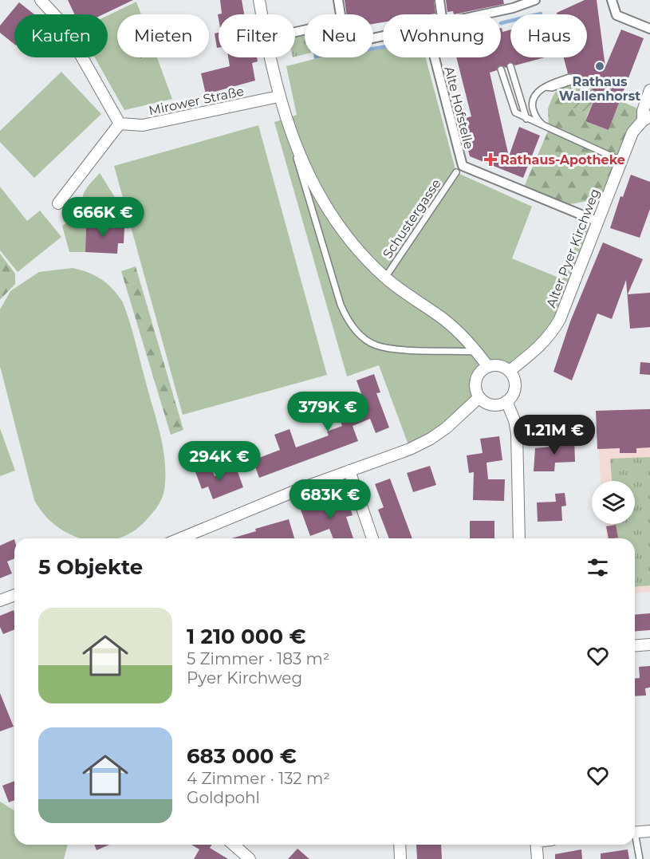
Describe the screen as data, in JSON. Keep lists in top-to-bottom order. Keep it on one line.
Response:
{"streets":{"street":["Mirower Straße","Alte Hofstelle","Alter Pyer Kirchweg"],"lane":["Schustergasse"]},"crossings":[["Alte Hofstelle","Schustergasse"]],"places":{"other":["Rathaus Wallenhorst"],"health":["Rathaus-Apotheke"]},"page":{"chip":["Kaufen","Mieten","Filter","Neu","Wohnung","Haus"],"price":["666K €","379K €","1.21M €","294K €","683K €"],"heading":"5 Objekte","list":[{"name":"1 210 000 €","note":"5 Zimmer · 183 m² · Pyer Kirchweg"},{"name":"683 000 €","note":"4 Zimmer · 132 m² · Goldpohl"}]}}
